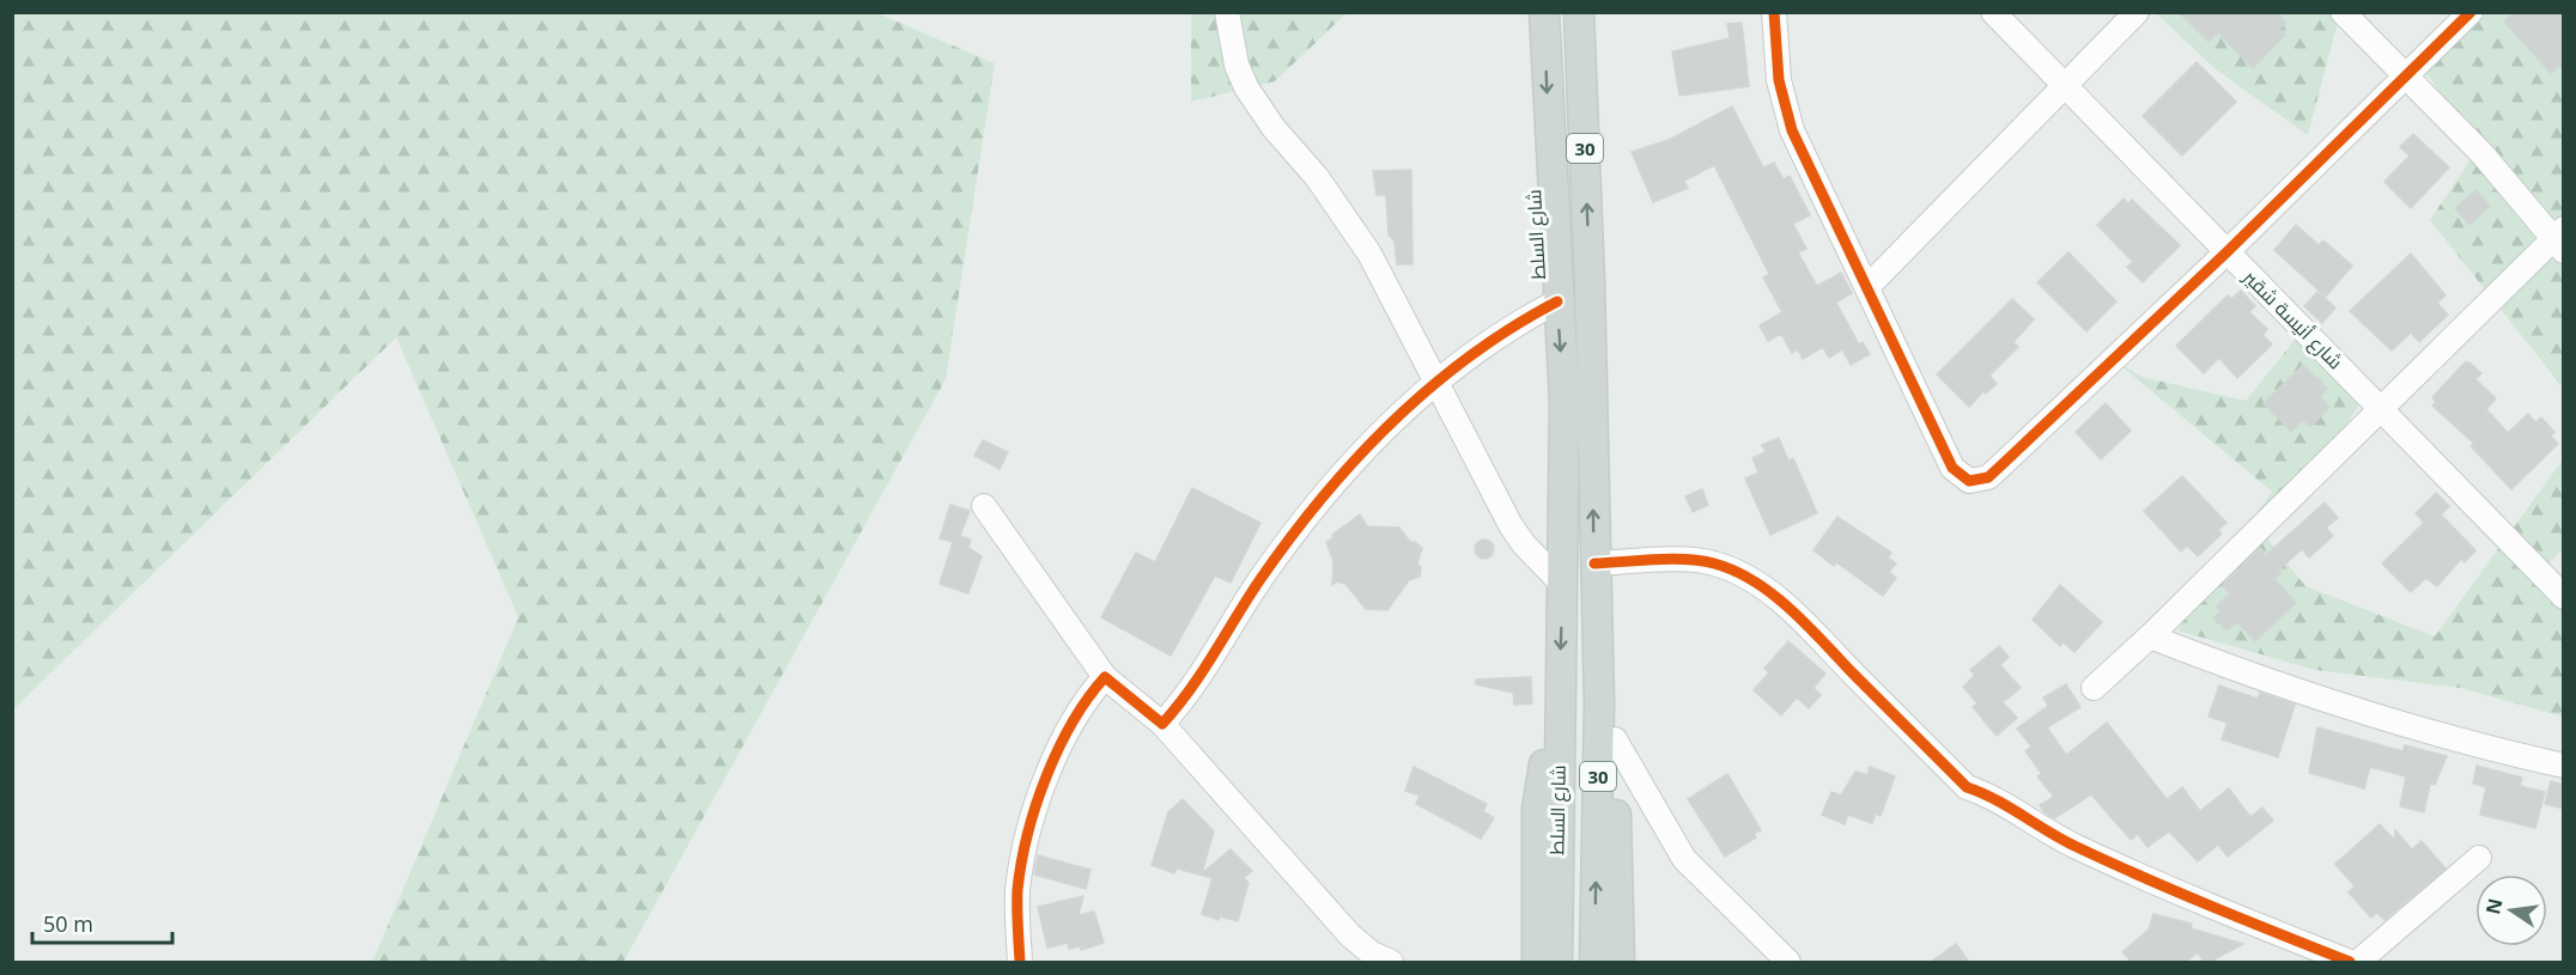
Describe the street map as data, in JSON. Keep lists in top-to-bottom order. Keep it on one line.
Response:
{"streets":{"main road":["30","شارع السلط"],"street":["شارع أنيسة شقير"]},"scale_bar":"50 m","north":"left"}
